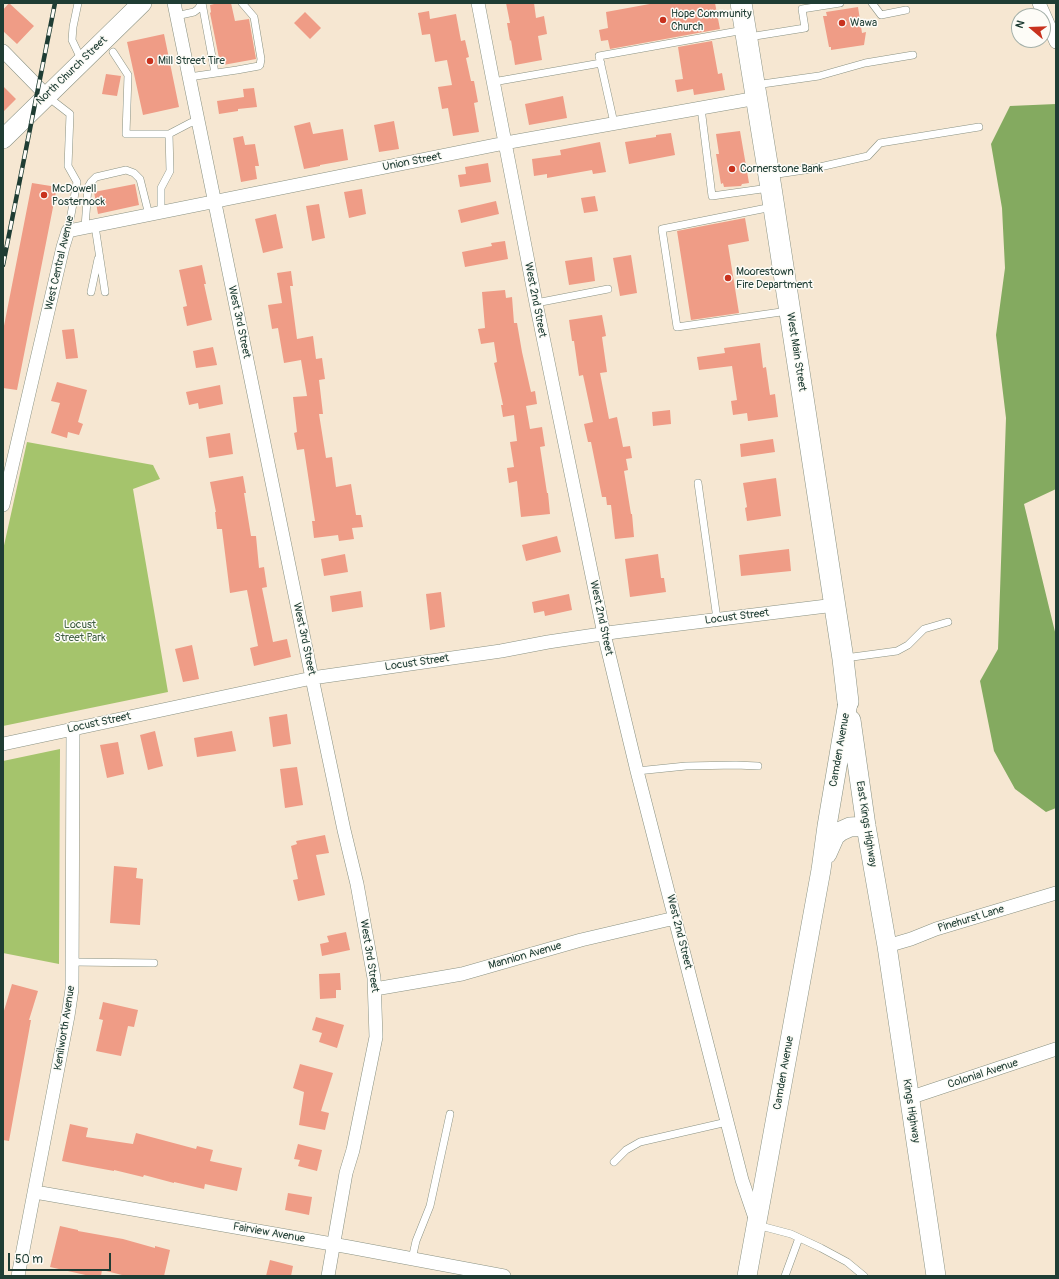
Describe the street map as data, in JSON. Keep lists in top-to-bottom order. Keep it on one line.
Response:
{"streets":{"main road":["North Church Street","West Main Street","Camden Avenue","East Kings Highway","Kings Highway"],"street":["Union Street","West Central Avenue","West 2nd Street","West 3rd Street","Locust Street","Pinehurst Lane","Mannion Avenue","Kenilworth Avenue","Colonial Avenue","Fairview Avenue"]},"crossings":[["North Church Street","West Central Avenue"],["Union Street","West Central Avenue"],["Union Street","West 2nd Street"],["Union Street","West 3rd Street"],["Union Street","West Main Street"],["West 2nd Street","Locust Street"],["West 2nd Street","Camden Avenue"],["West 2nd Street","Mannion Avenue"],["West 3rd Street","Locust Street"],["West 3rd Street","Mannion Avenue"],["West 3rd Street","Fairview Avenue"],["West Main Street","Locust Street"],["West Main Street","Camden Avenue"],["West Main Street","East Kings Highway"],["Locust Street","Kenilworth Avenue"],["Camden Avenue","East Kings Highway"],["East Kings Highway","Pinehurst Lane"],["East Kings Highway","Kings Highway"],["Pinehurst Lane","Kings Highway"],["Kenilworth Avenue","Fairview Avenue"],["Colonial Avenue","Kings Highway"]],"parks":["Locust Street Park"],"places":["Hope Community Church","Wawa","Mill Street Tire","Cornerstone Bank","McDowell Posternock","Moorestown Fire Department"],"scale_bar":"50 m","north":"left"}
